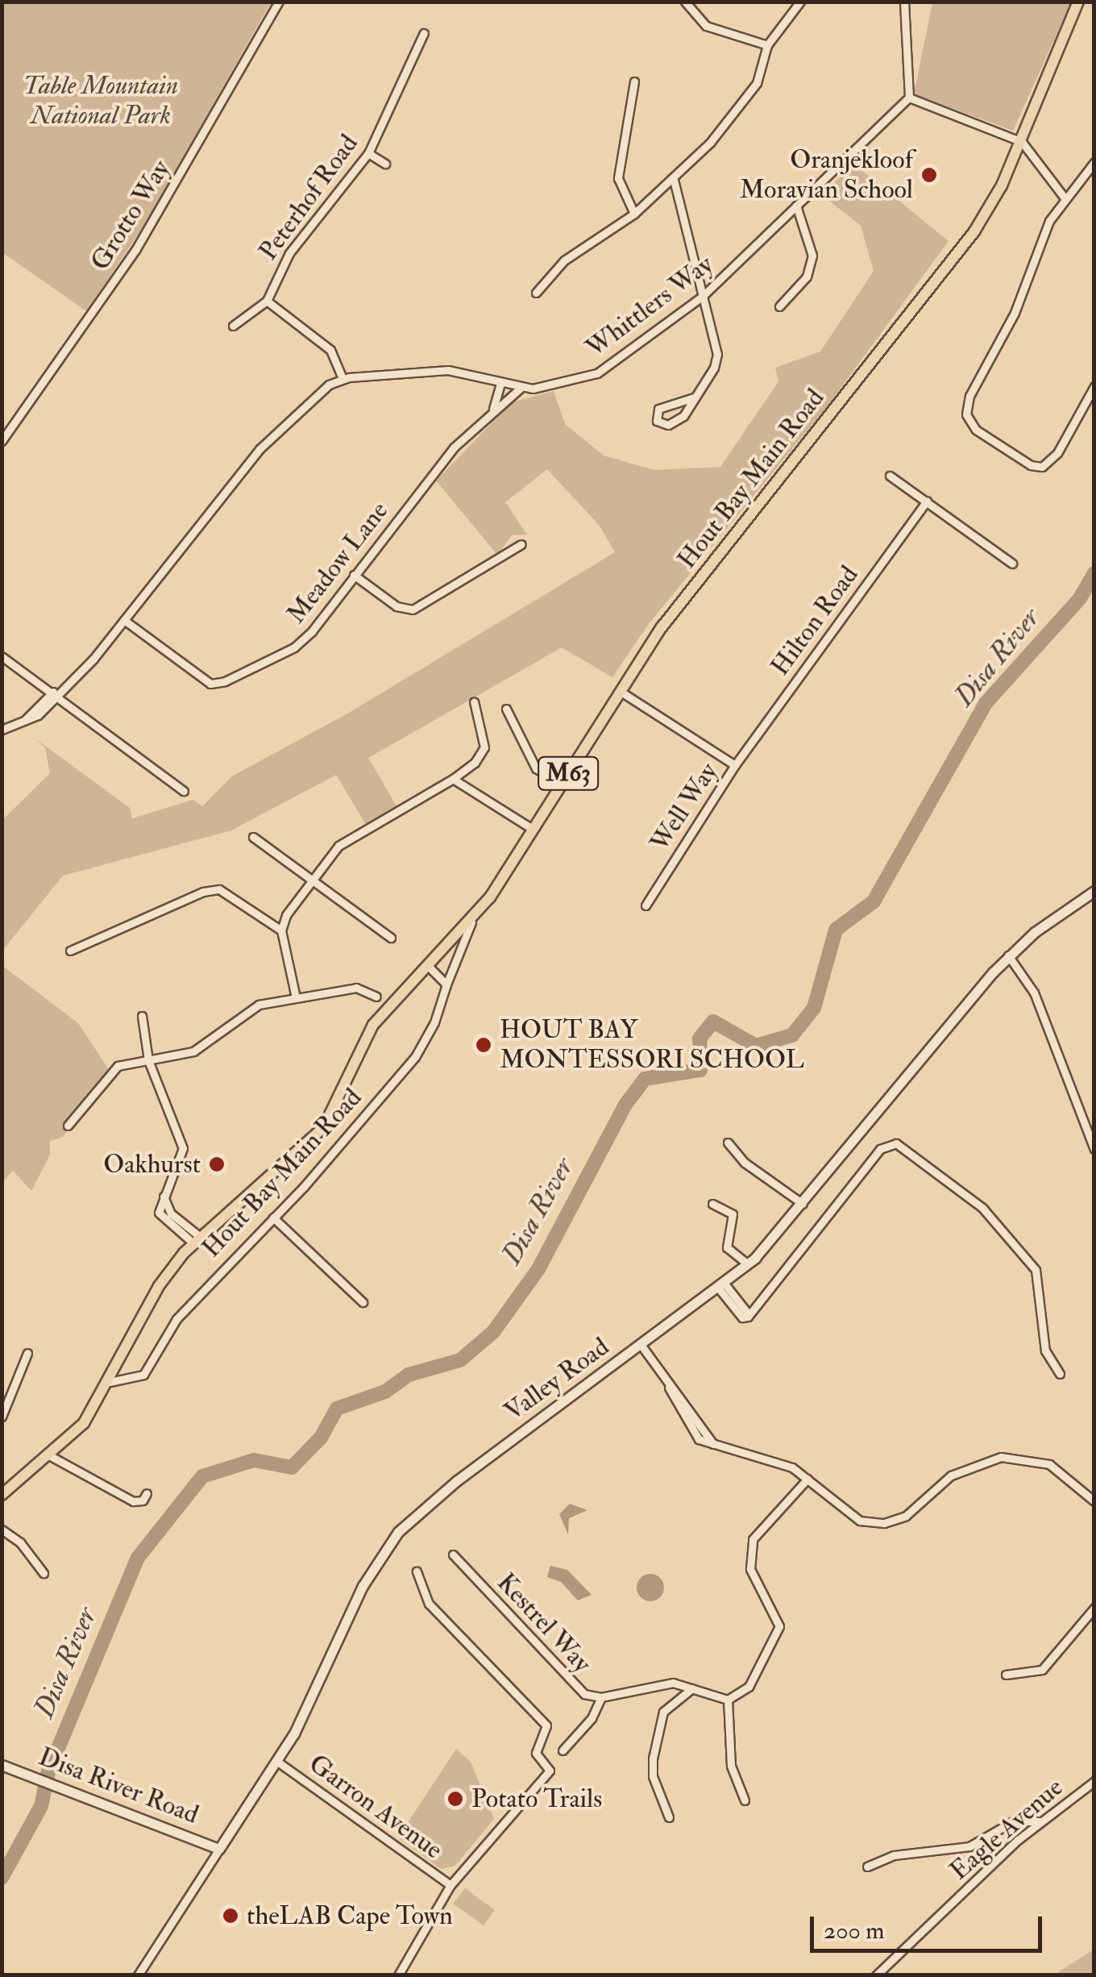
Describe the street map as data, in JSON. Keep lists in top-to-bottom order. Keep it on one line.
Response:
{"streets":{"main road":["Hout Bay Main Road","M63"],"street":["Peterhof Road","Grotto Way","Whittlers Way","Meadow Lane","Hilton Road","Well Way","Valley Road","Kestrel Way","Disa River Road","Garron Avenue","Eagle Avenue"]},"crossings":[["Peterhof Road","Whittlers Way"],["Whittlers Way","Meadow Lane"],["Hout Bay Main Road","Well Way"],["Hilton Road","Well Way"],["Valley Road","Disa River Road"],["Valley Road","Garron Avenue"]],"water":["Disa River"],"parks":["Table Mountain National Park"],"places":["Oranjekloof Moravian School","HOUT BAY MONTESSORI SCHOOL","Oakhurst","Potato Trails","theLAB Cape Town"],"scale_bar":"200 m"}
